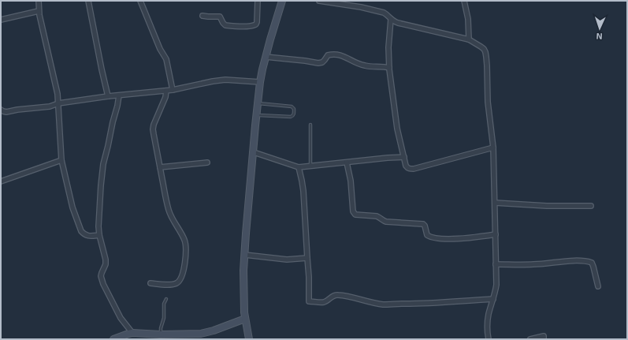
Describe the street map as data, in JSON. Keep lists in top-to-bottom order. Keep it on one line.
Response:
{"north":"bottom"}
